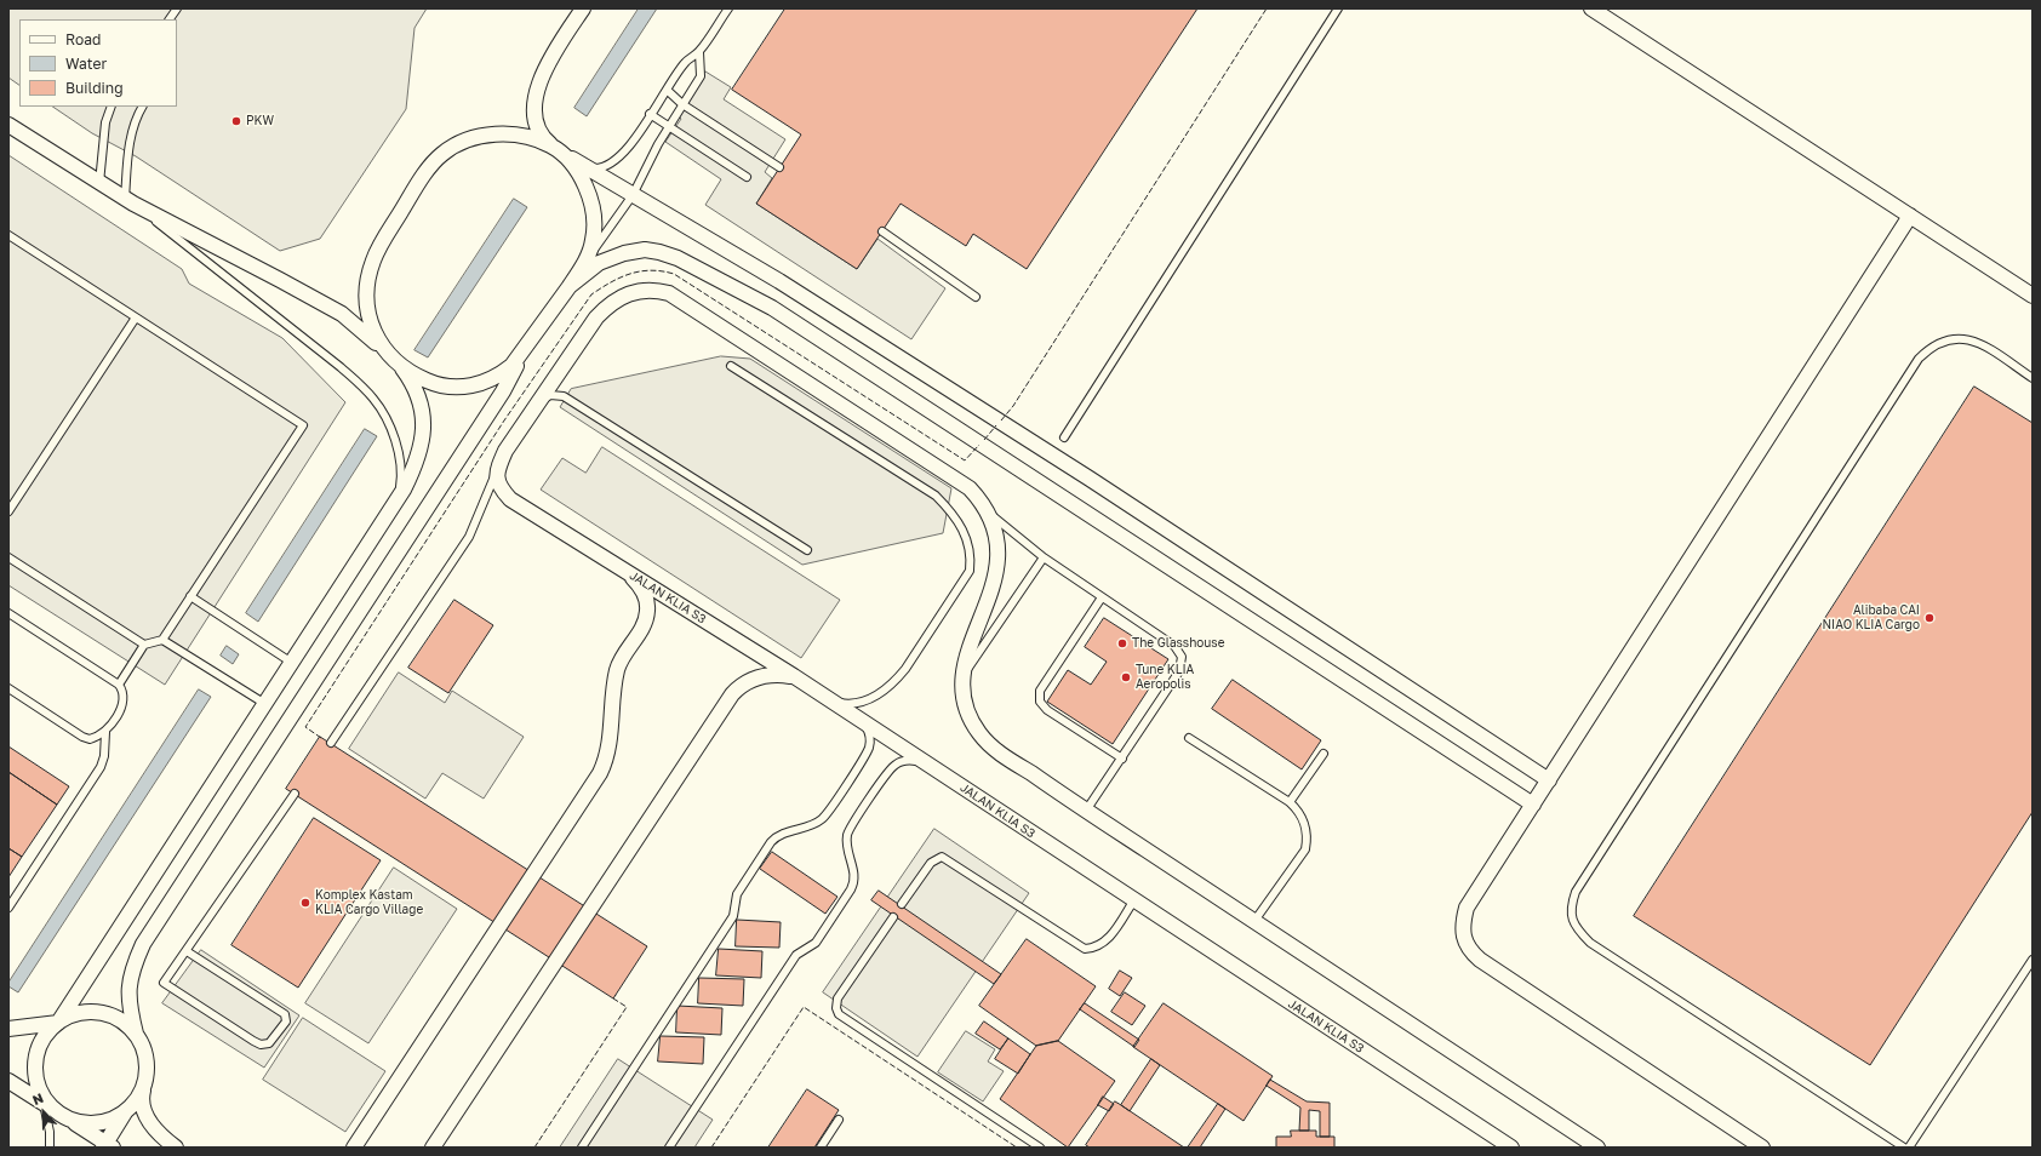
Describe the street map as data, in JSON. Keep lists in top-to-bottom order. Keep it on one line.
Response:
{"streets":{"street":["JALAN KLIA S3"]},"places":["PKW","Alibaba CAI NIAO KLIA Cargo","The Glasshouse","Tune KLIA Aeropolis","Komplex Kastam KLIA Cargo Village"],"legend":["Road","Water","Building"],"north":"top left"}
